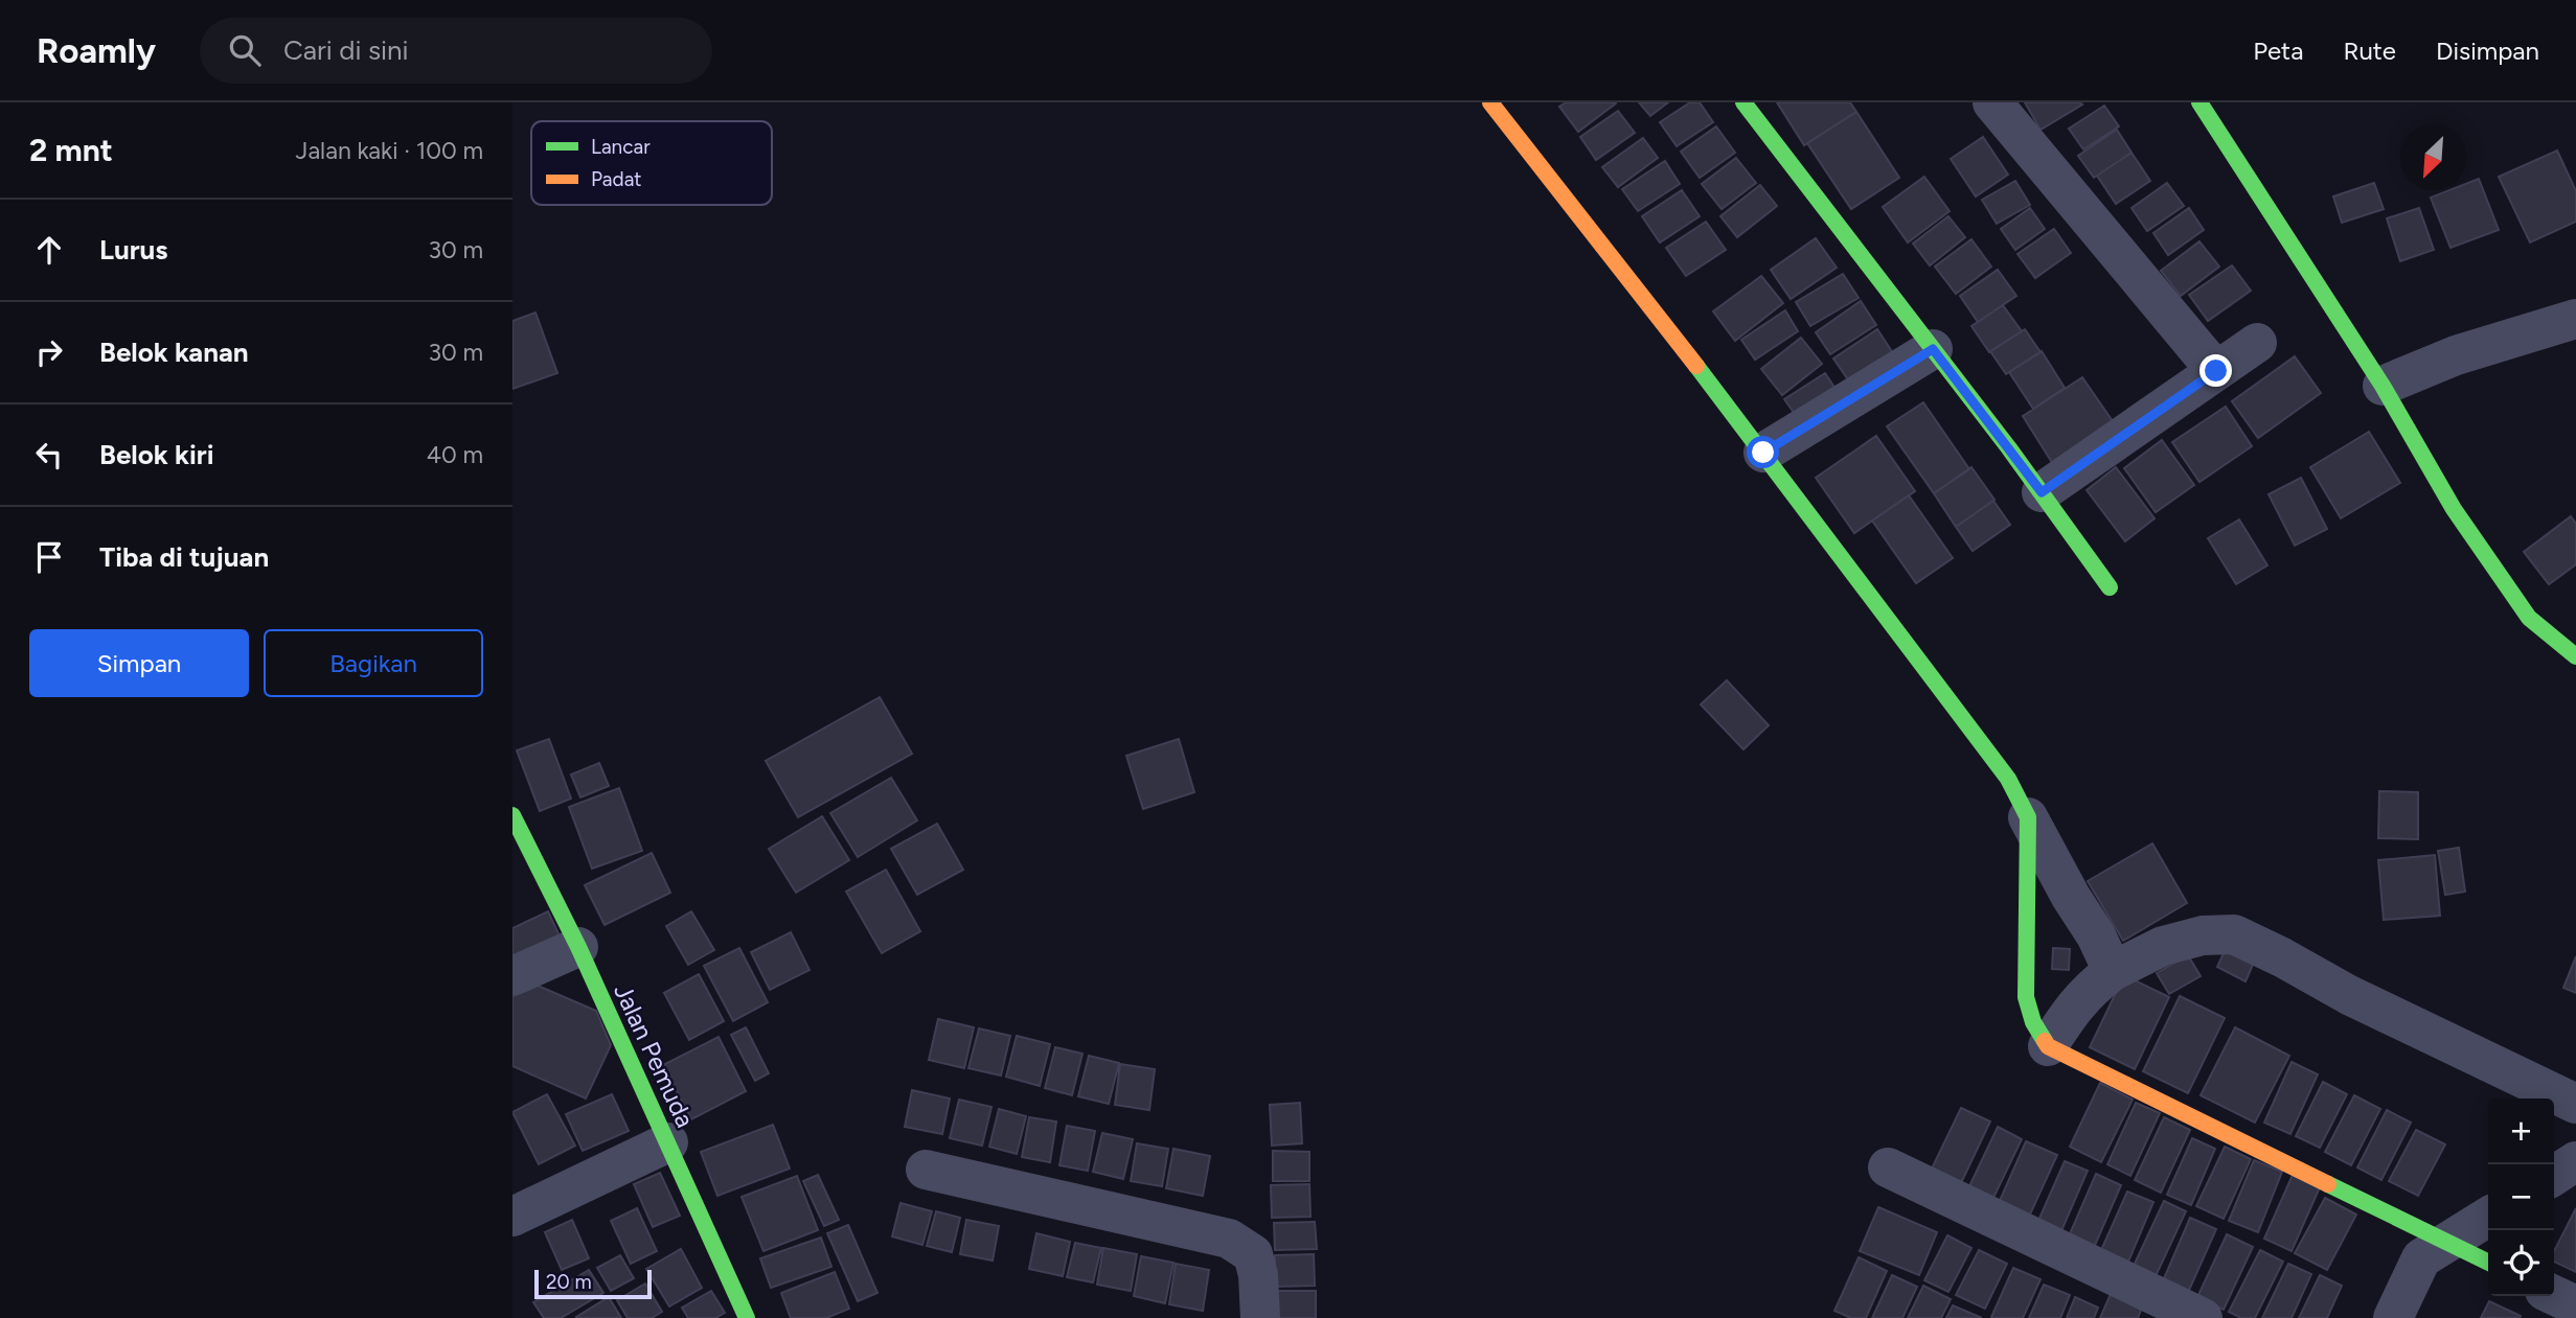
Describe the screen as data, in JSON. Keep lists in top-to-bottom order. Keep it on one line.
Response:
{"streets":{"street":["Jalan Pemuda"]},"legend":["Lancar","Padat"],"scale_bar":"20 m","north":"bottom left","page":{"header":"Roamly","search":"Cari di sini","nav":["Peta","Rute","Disimpan"],"heading":["2 mnt","Jalan kaki · 100 m"],"list":[["Lurus","30 m"],["Belok kanan","30 m"],["Belok kiri","40 m"],"Tiba di tujuan"],"buttons":["Simpan","Bagikan"],"map_buttons":["+","−"],"scale":"20 m"}}
